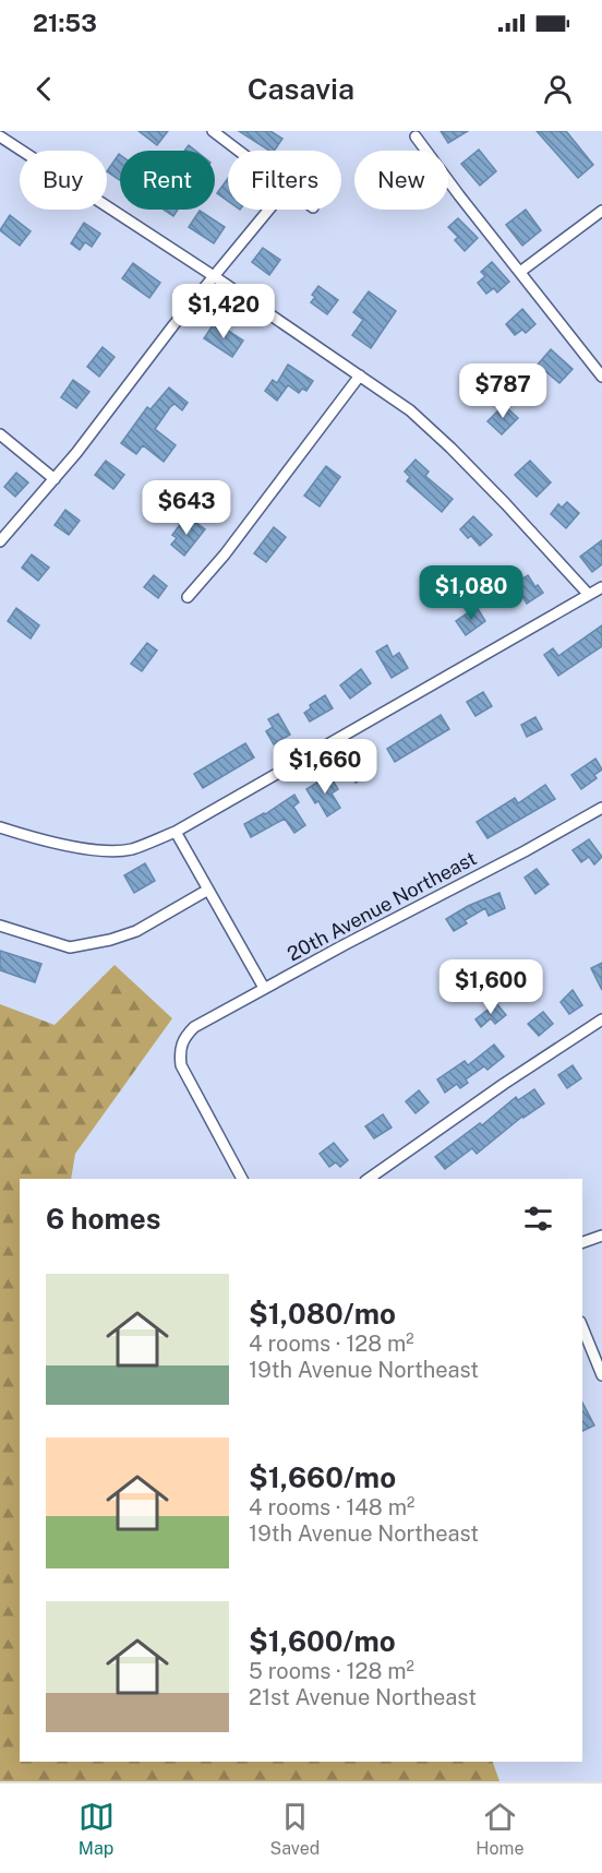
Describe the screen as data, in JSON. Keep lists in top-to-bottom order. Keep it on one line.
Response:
{"streets":{"street":["20th Avenue Northeast"]},"page":{"status":"21:53","header":"Casavia","chip":["Buy","Rent","Filters","New"],"price":["$1,420","$787","$643","$1,080","$1,660","$1,600"],"heading":"6 homes","list":[{"name":"$1,080/mo","note":"4 rooms · 128 m² · 19th Avenue Northeast"},{"name":"$1,660/mo","note":"4 rooms · 148 m² · 19th Avenue Northeast"},{"name":"$1,600/mo","note":"5 rooms · 128 m² · 21st Avenue Northeast"}],"tabs":["Map","Saved","Home"]}}
